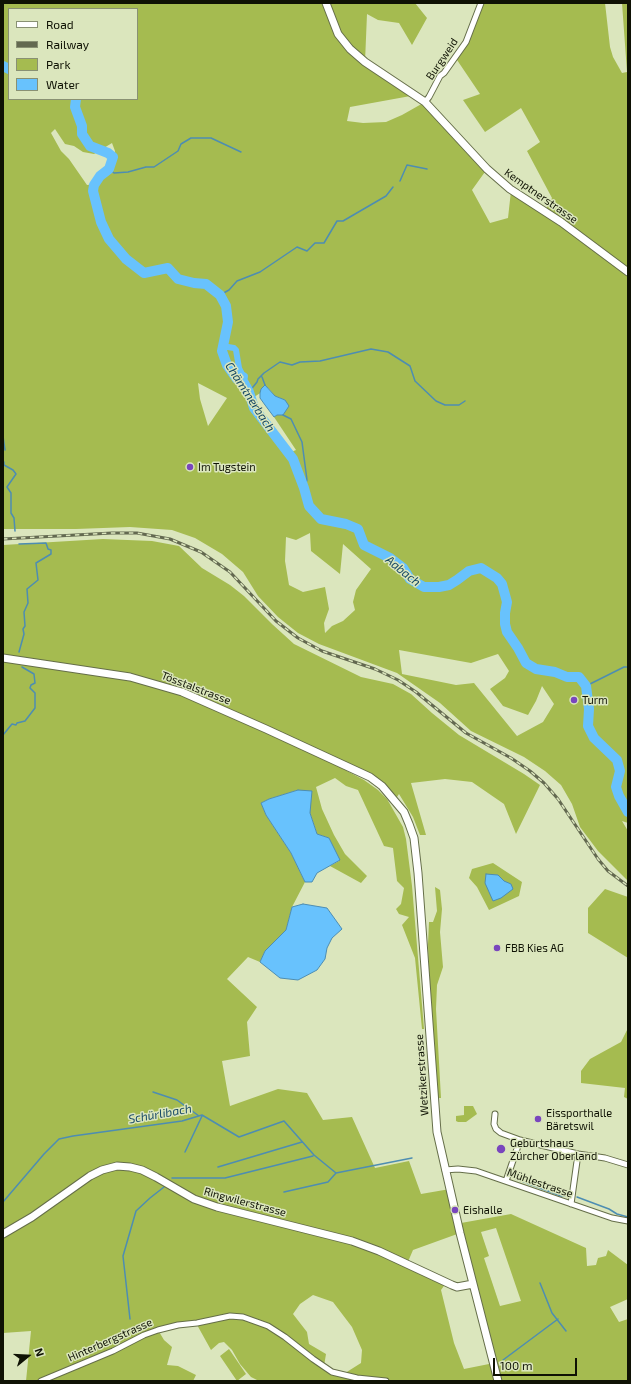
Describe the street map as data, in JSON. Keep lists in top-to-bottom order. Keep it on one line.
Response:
{"streets":{"main road":["Kemptnerstrasse","Tösstalstrasse","Wetzikerstrasse","Ringwilerstrasse"],"street":["Burgweid","Mühlestrasse","Hinterbergstrasse"]},"crossings":[["Burgweid","Kemptnerstrasse"],["Tösstalstrasse","Wetzikerstrasse"],["Wetzikerstrasse","Mühlestrasse"],["Wetzikerstrasse","Ringwilerstrasse"]],"water":["Chämtnerbach","Aabach","Schürlibach"],"places":["Im Tugstein","Turm","FBB Kies AG","Eissporthalle Bäretswil","Geburtshaus Zürcher Oberland","Eishalle"],"legend":["Road","Railway","Park","Water"],"scale_bar":"100 m","north":"right"}
